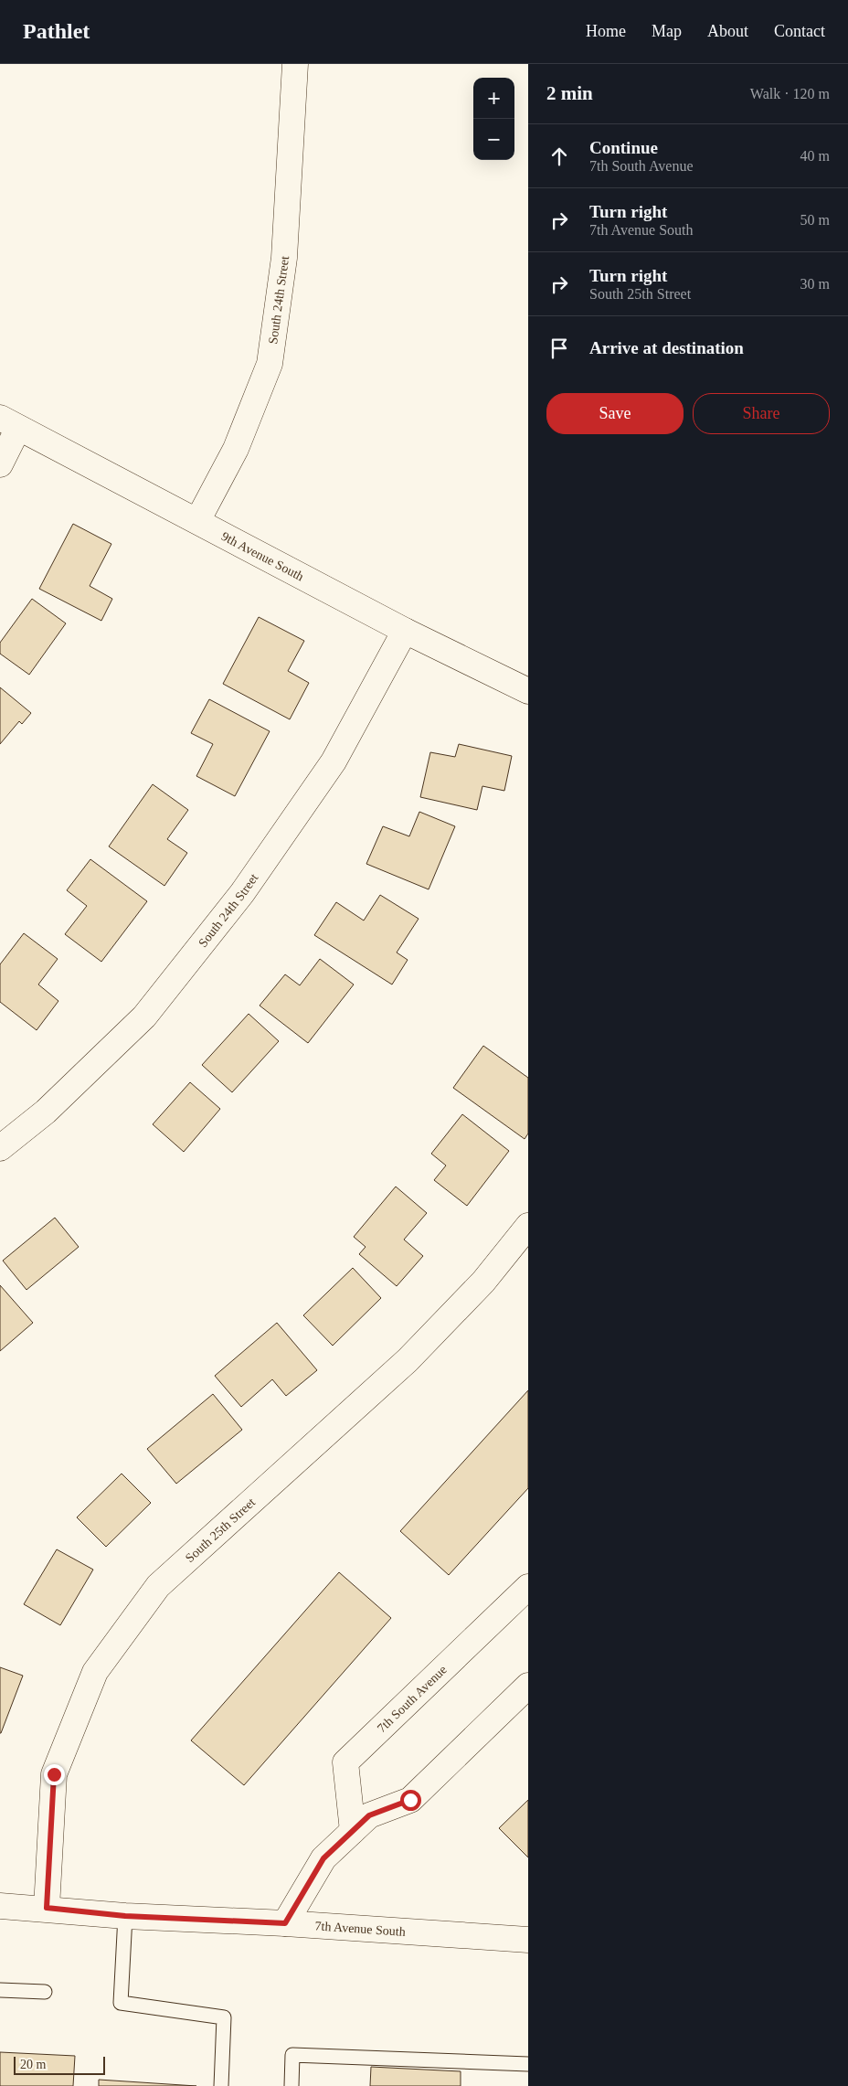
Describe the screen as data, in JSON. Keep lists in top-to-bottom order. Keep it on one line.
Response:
{"streets":{"street":["South 24th Street","9th Avenue South","South 25th Street","7th South Avenue","7th Avenue South"]},"crossings":[["South 24th Street","9th Avenue South"],["South 25th Street","7th Avenue South"]],"scale_bar":"20 m","page":{"header":"Pathlet","nav":["Home","Map","About","Contact"],"heading":["2 min","Walk · 120 m"],"map_buttons":["+","−"],"list":[["Continue","7th South Avenue","40 m"],["Turn right","7th Avenue South","50 m"],["Turn right","South 25th Street","30 m"],"Arrive at destination"],"buttons":["Save","Share"],"scale":"20 m"}}
